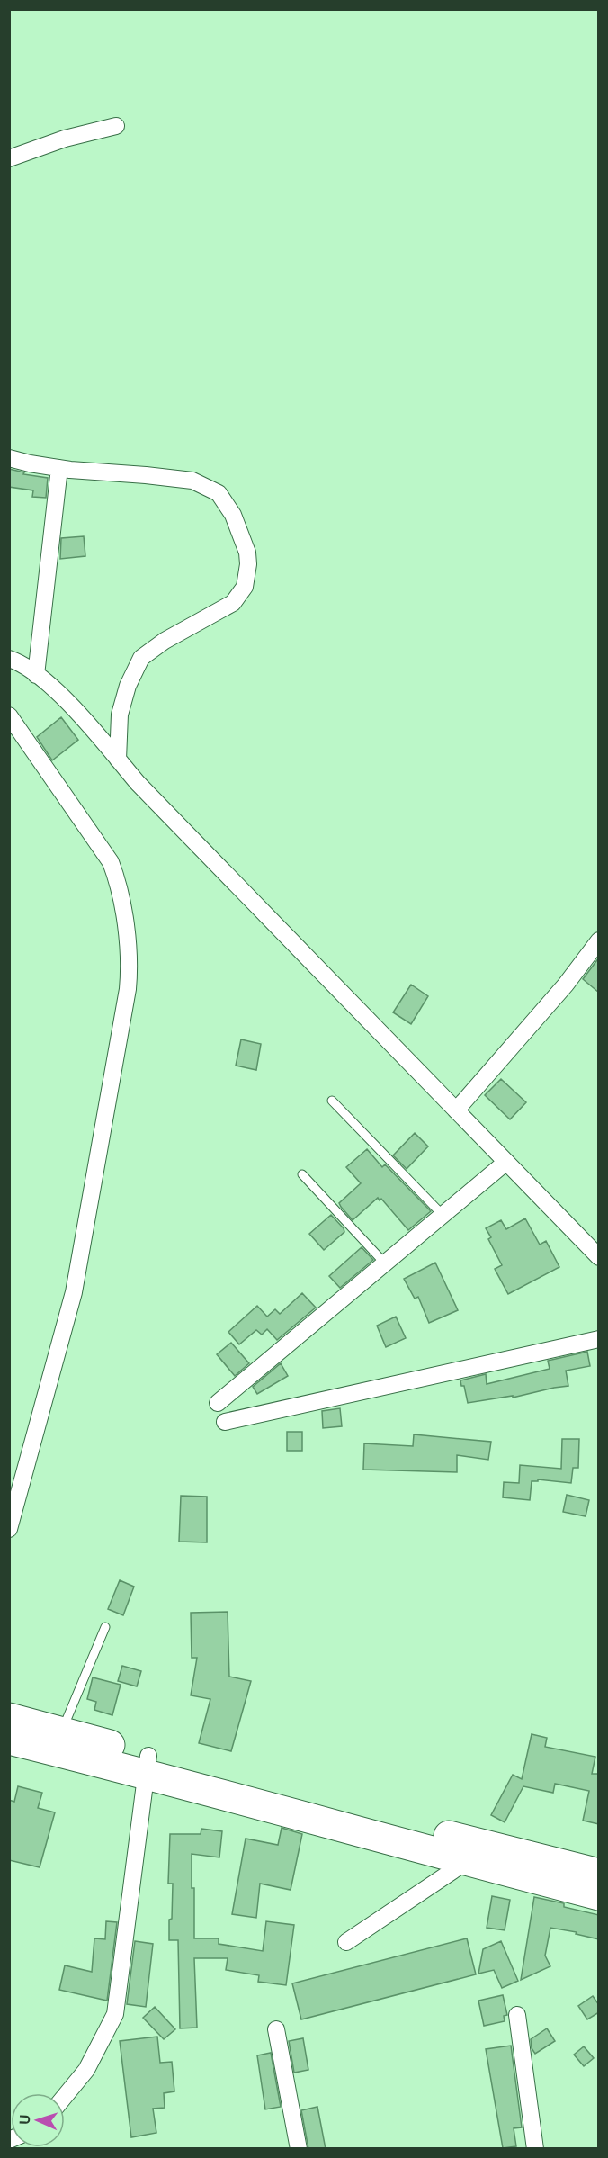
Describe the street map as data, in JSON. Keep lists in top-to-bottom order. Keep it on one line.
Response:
{"north":"left"}
